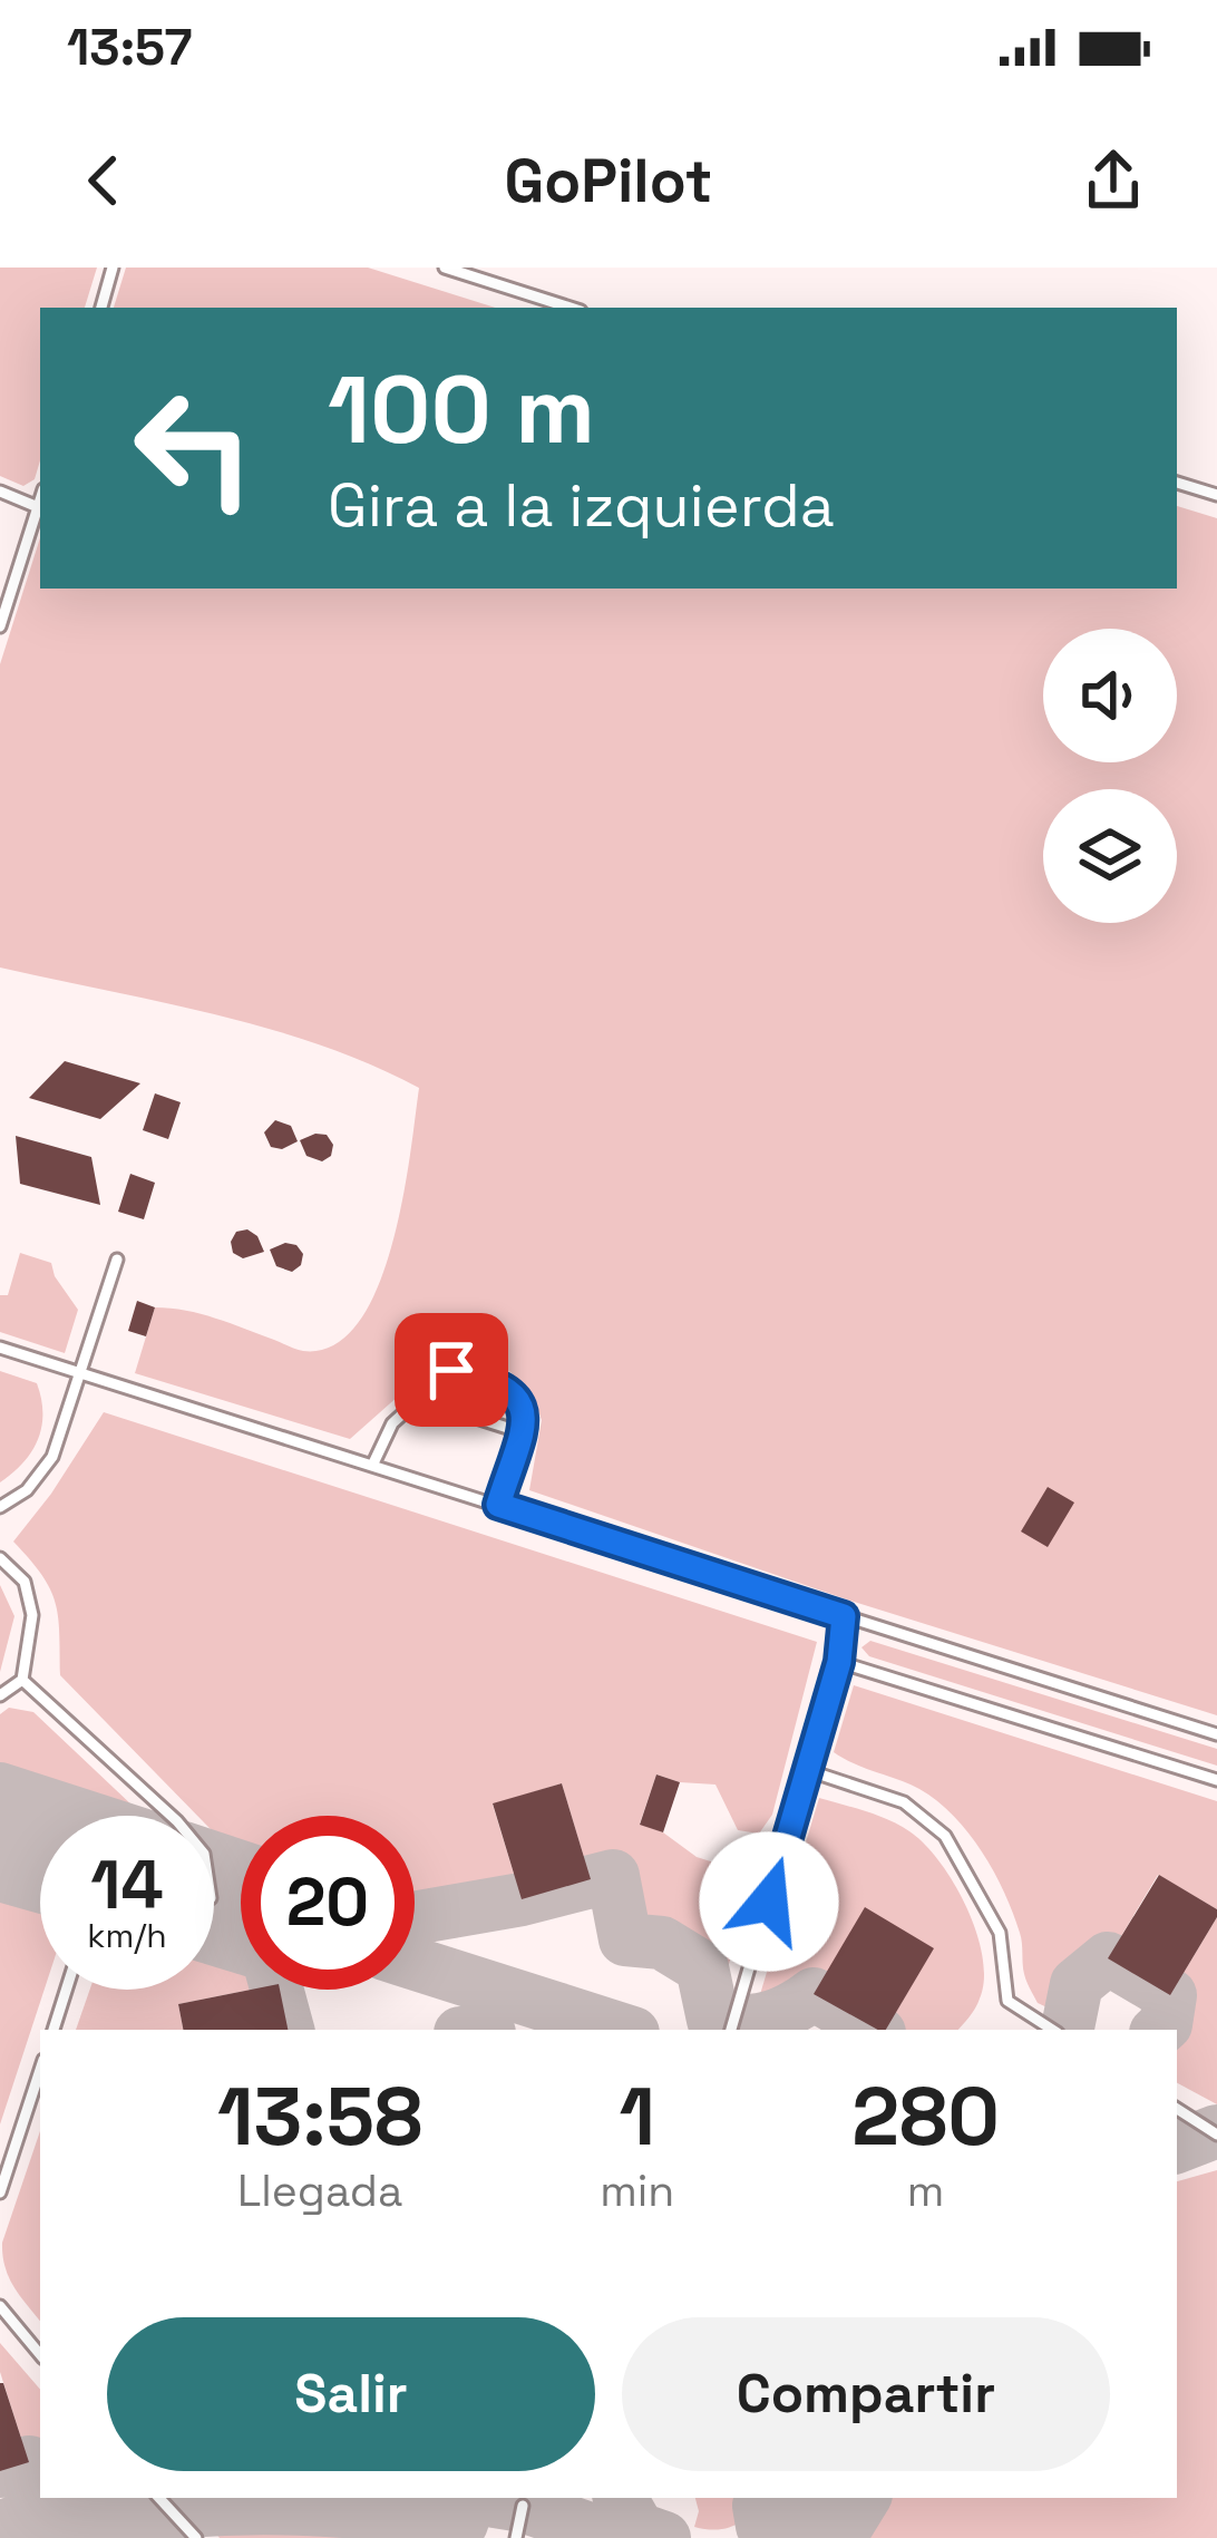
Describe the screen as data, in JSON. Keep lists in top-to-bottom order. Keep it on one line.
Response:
{"page":{"status":"13:57","header":"GoPilot","turn":["100 m","Gira a la izquierda"],"speed":"14 km/h","limit":"20","eta":["13:58","Llegada","1","min","280","m"],"buttons":["Salir","Compartir"]}}
